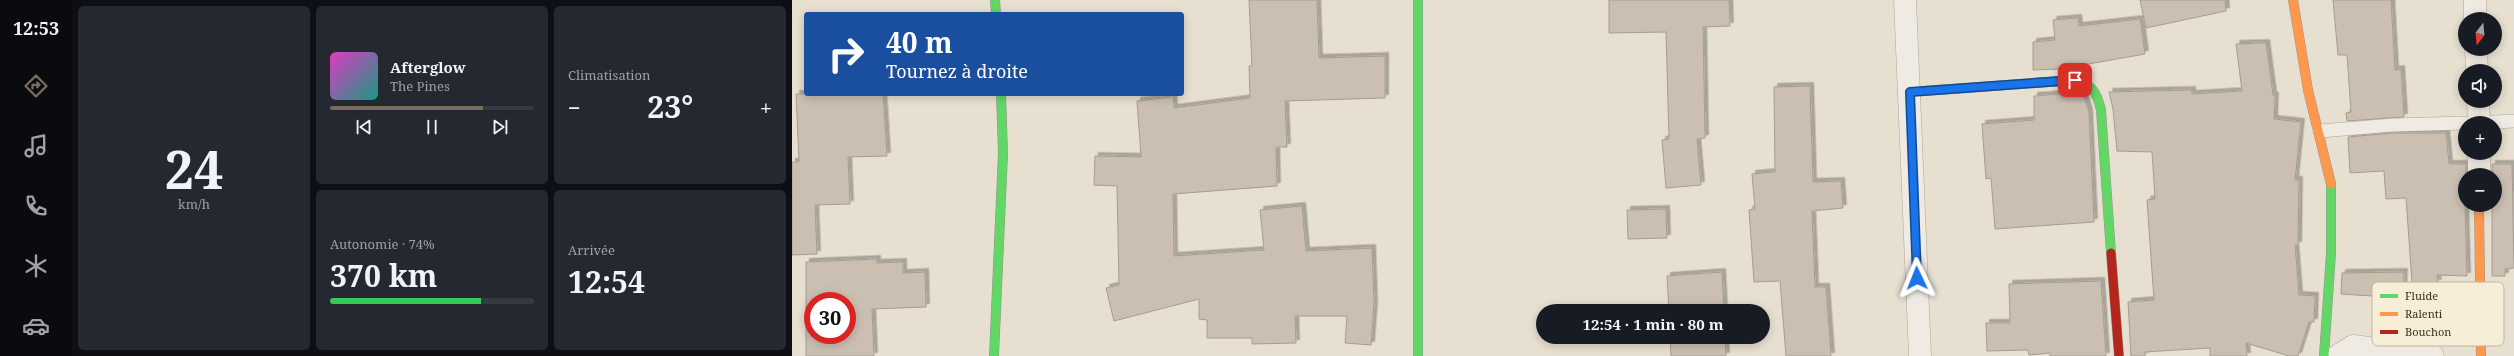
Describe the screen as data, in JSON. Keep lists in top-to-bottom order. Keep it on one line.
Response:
{"legend":["Fluide","Ralenti","Bouchon"],"north":"bottom","page":{"tabs":"12:53","tile":[["24","km/h"],"Climatisation",["Autonomie · 74%","370 km"],["Arrivée","12:54"]],"map_buttons":["+","−"],"turn":["40 m","Tournez à droite"],"song":["Afterglow","The Pines"],"heat":["−","23°","+"],"limit":"30","trip":"12:54 · 1 min · 80 m"}}
